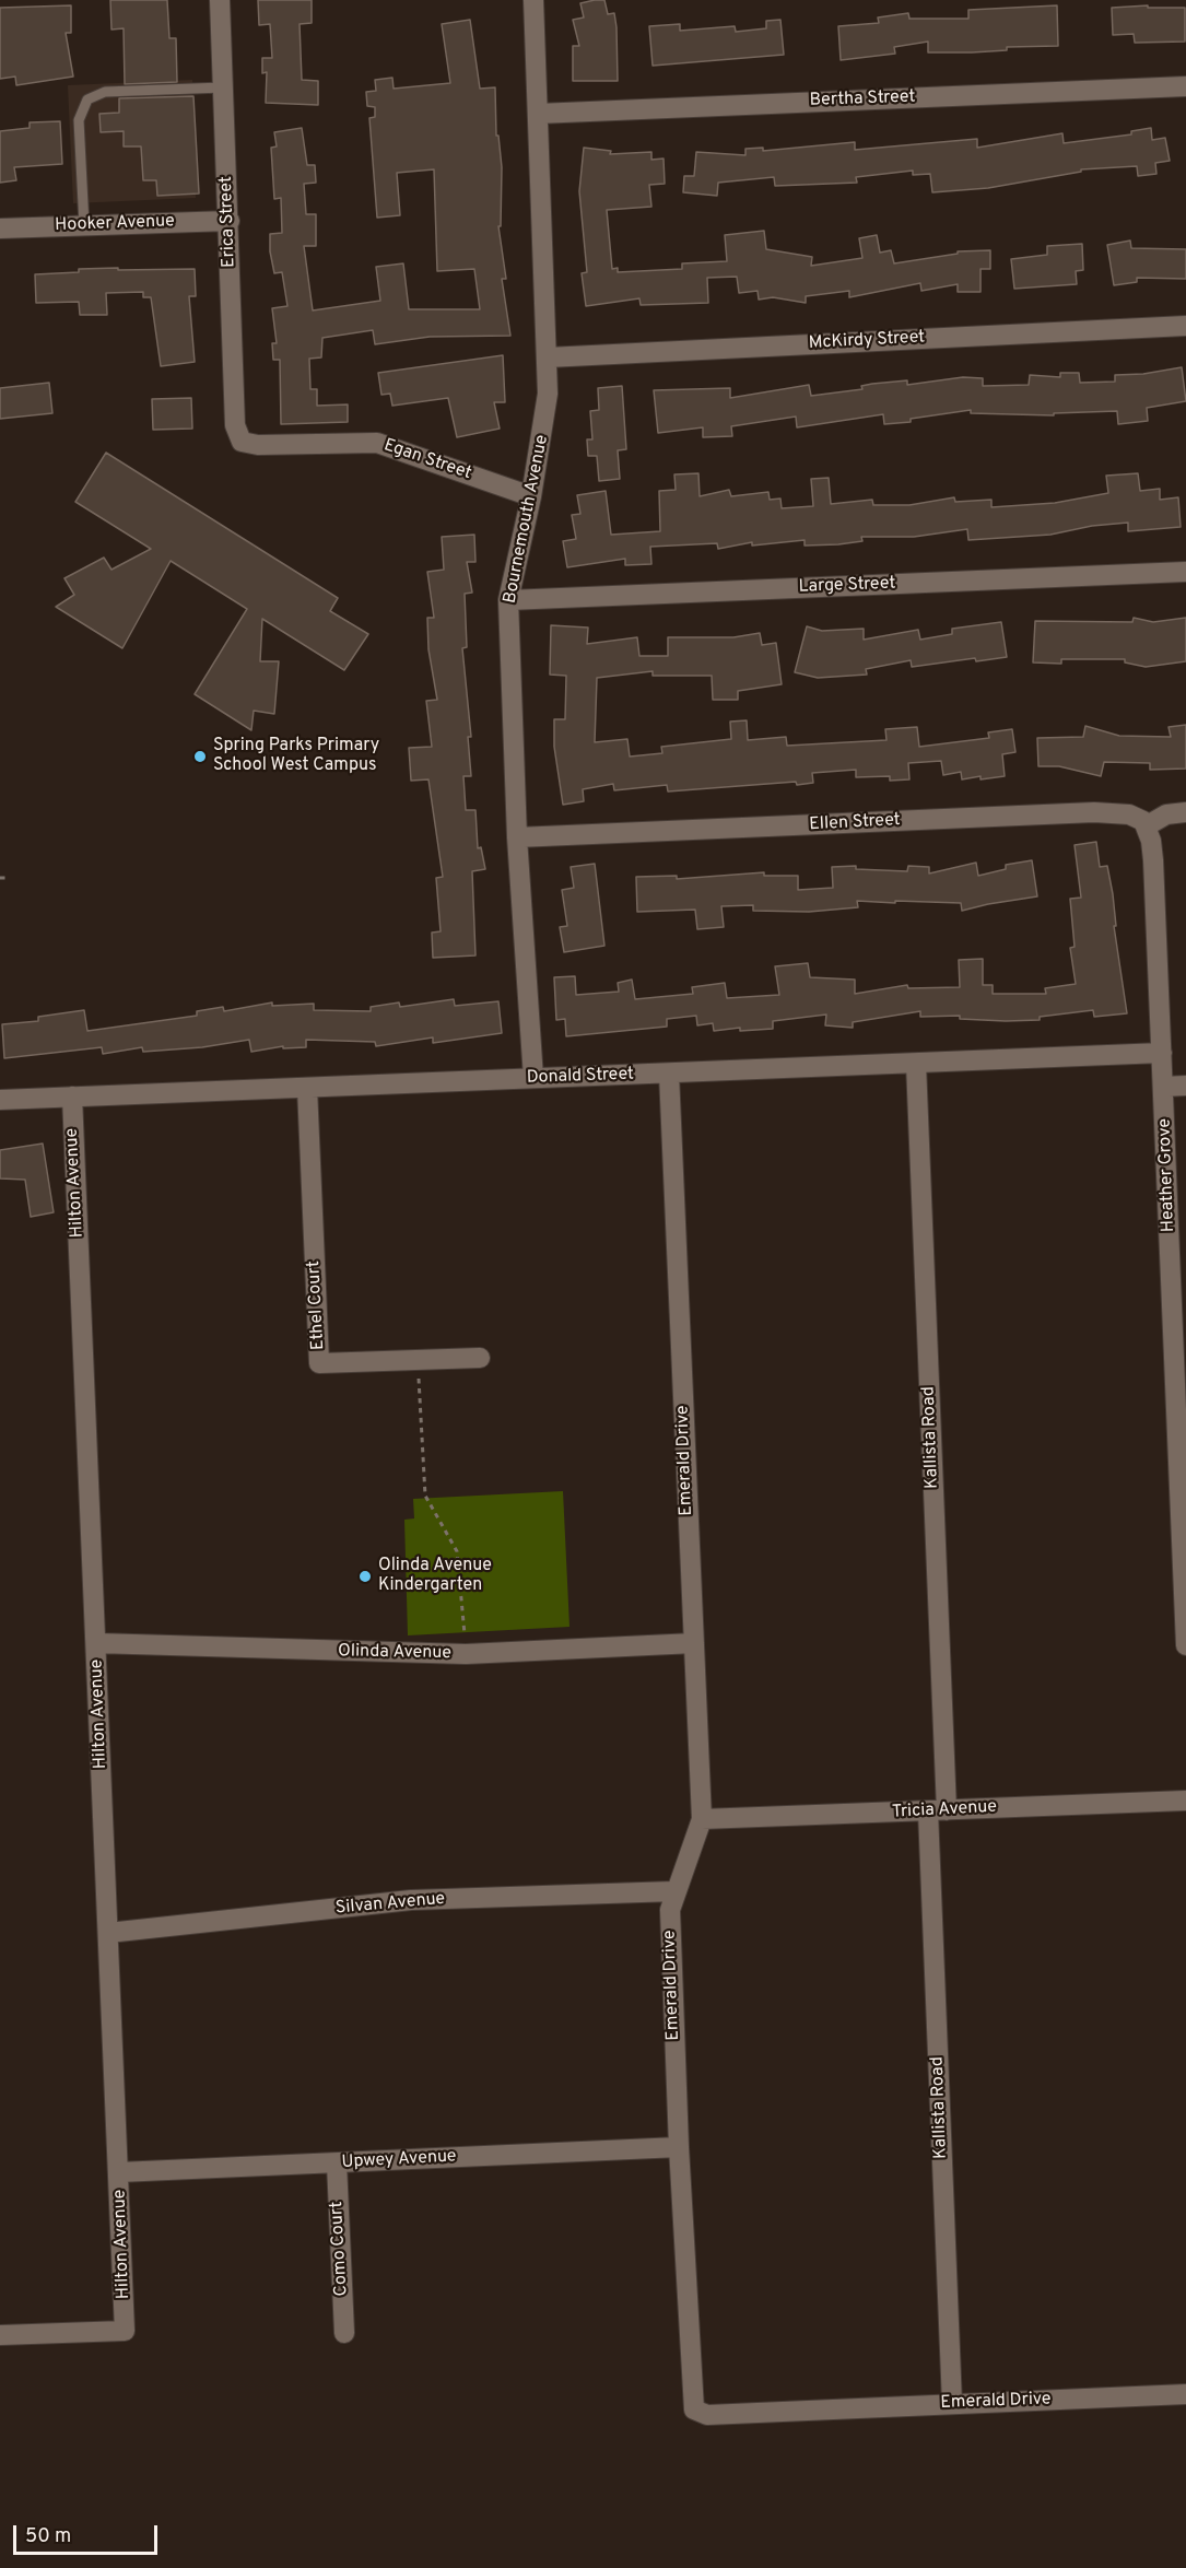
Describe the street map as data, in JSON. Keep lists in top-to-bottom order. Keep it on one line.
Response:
{"streets":{"street":["Bertha Street","Erica Street","Hooker Avenue","McKirdy Street","Egan Street","Bournemouth Avenue","Large Street","Ellen Street","Donald Street","Heather Grove","Hilton Avenue","Ethel Court","Kallista Road","Emerald Drive","Olinda Avenue","Tricia Avenue","Silvan Avenue","Upwey Avenue","Como Court"]},"crossings":[["Bertha Street","Bournemouth Avenue"],["Erica Street","Hooker Avenue"],["Erica Street","Egan Street"],["McKirdy Street","Bournemouth Avenue"],["Egan Street","Bournemouth Avenue"],["Bournemouth Avenue","Large Street"],["Bournemouth Avenue","Ellen Street"],["Bournemouth Avenue","Donald Street"],["Ellen Street","Heather Grove"],["Donald Street","Heather Grove"],["Donald Street","Hilton Avenue"],["Donald Street","Ethel Court"],["Donald Street","Kallista Road"],["Donald Street","Emerald Drive"],["Hilton Avenue","Olinda Avenue"],["Hilton Avenue","Silvan Avenue"],["Hilton Avenue","Upwey Avenue"],["Kallista Road","Emerald Drive"],["Kallista Road","Tricia Avenue"],["Emerald Drive","Olinda Avenue"],["Emerald Drive","Tricia Avenue"],["Emerald Drive","Silvan Avenue"],["Emerald Drive","Upwey Avenue"],["Upwey Avenue","Como Court"]],"places":["Spring Parks Primary School West Campus","Olinda Avenue Kindergarten"],"scale_bar":"50 m"}
